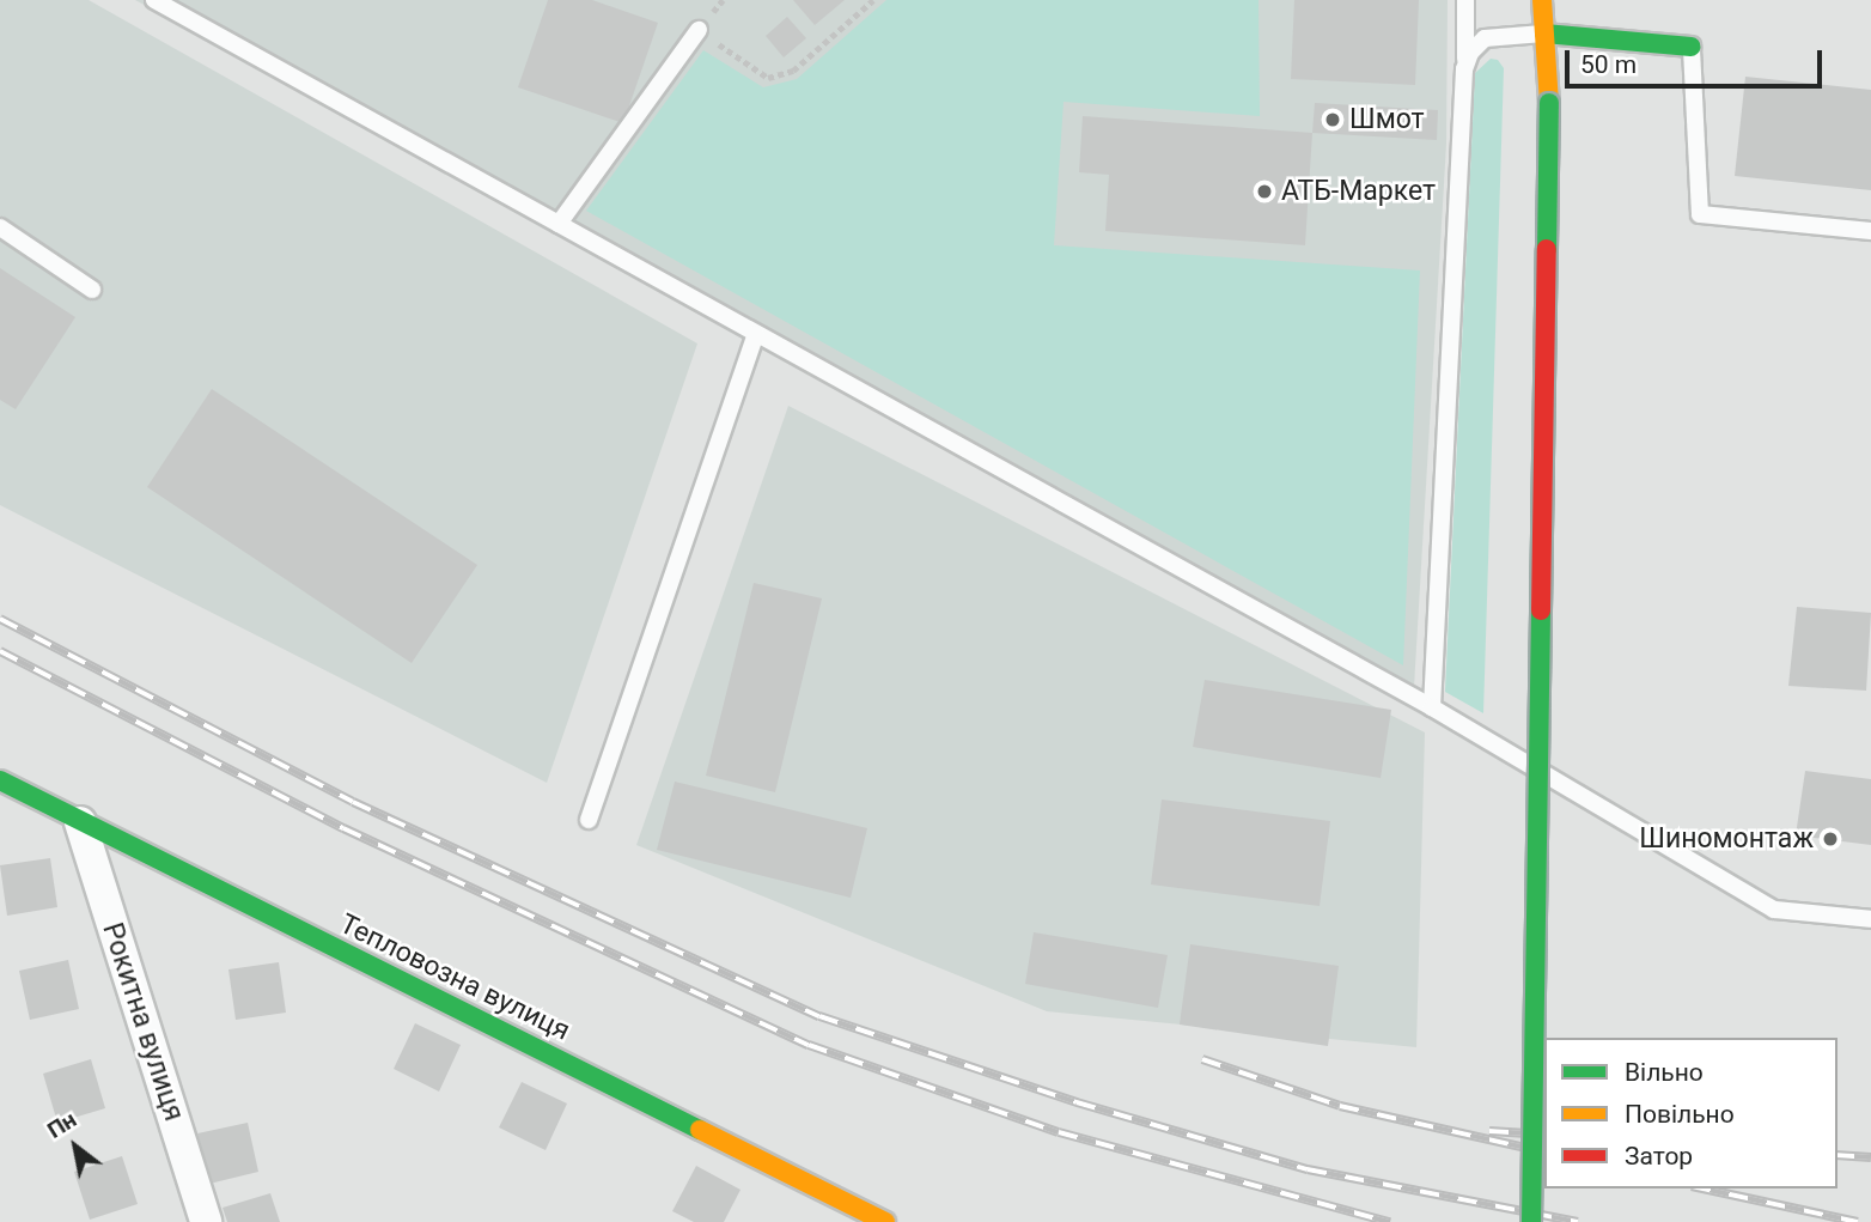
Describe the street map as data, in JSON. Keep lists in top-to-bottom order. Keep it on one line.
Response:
{"streets":{"main road":["Тепловозна вулиця"],"street":["Рокитна вулиця"]},"crossings":[["Тепловозна вулиця","Рокитна вулиця"]],"places":["Шмот","АТБ-Маркет","Шиномонтаж"],"legend":["Вільно","Повільно","Затор"],"scale_bar":"50 m","north":"top left"}
